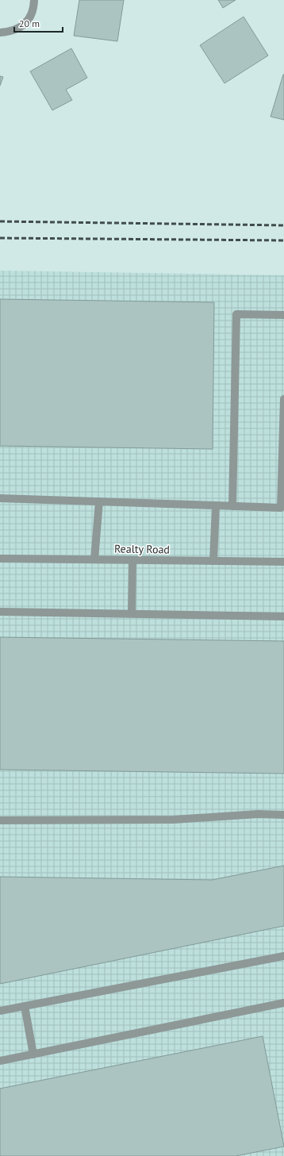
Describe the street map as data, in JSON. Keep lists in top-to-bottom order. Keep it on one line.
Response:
{"streets":{"street":["Realty Road"]},"scale_bar":"20 m"}
